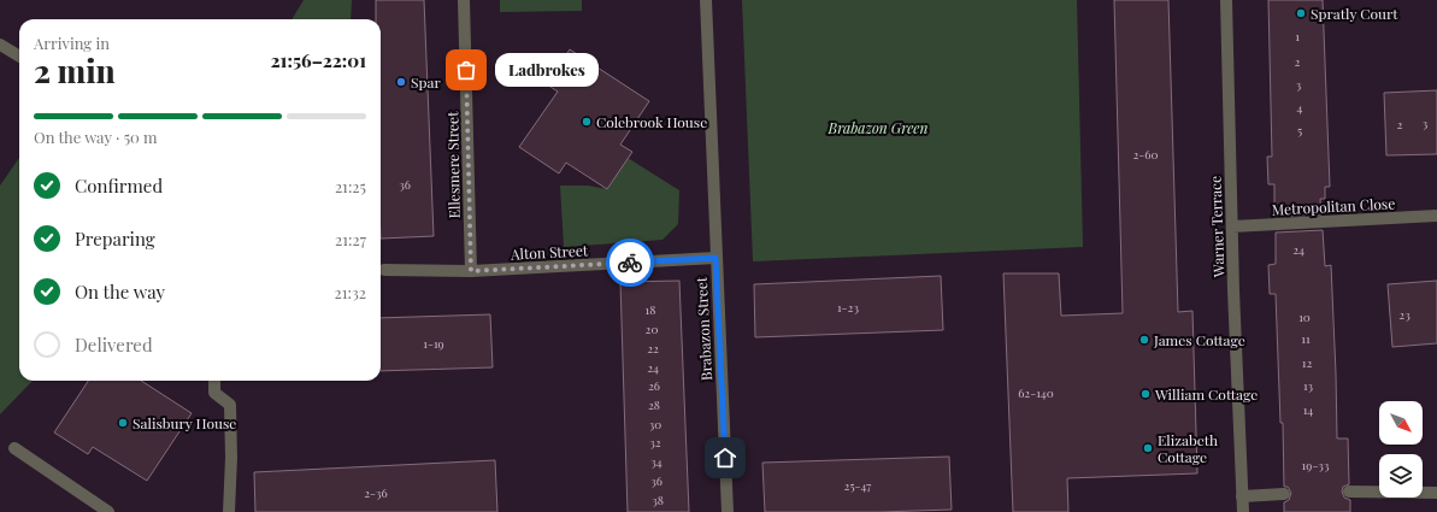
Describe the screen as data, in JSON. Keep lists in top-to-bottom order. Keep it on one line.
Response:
{"streets":{"street":["Ellesmere Street","Metropolitan Close","Warner Terrace","Alton Street","Brabazon Street"]},"crossings":[["Ellesmere Street","Alton Street"],["Metropolitan Close","Warner Terrace"],["Alton Street","Brabazon Street"]],"parks":["Brabazon Green"],"places":["Spratly Court","Ladbrokes","Spar","Colebrook House","James Cottage","William Cottage","Salisbury House","Elizabeth Cottage"],"house_numbers":["1","2","3","4","3","2","5","2-60","36","24","1-23","18","23","10","20","11","1-19","22","12","24","26","13","62-140","28","14","30","32","34","19-33","36","25-47","2-36","38"],"north":"bottom right","page":{"heading":["2 min","Arriving in","21:56–22:01"],"bubble":"Ladbrokes","bar":"On the way · 50 m","list":[["Confirmed","21:25"],["Preparing","21:27"],["On the way","21:32"],"Delivered"]}}
